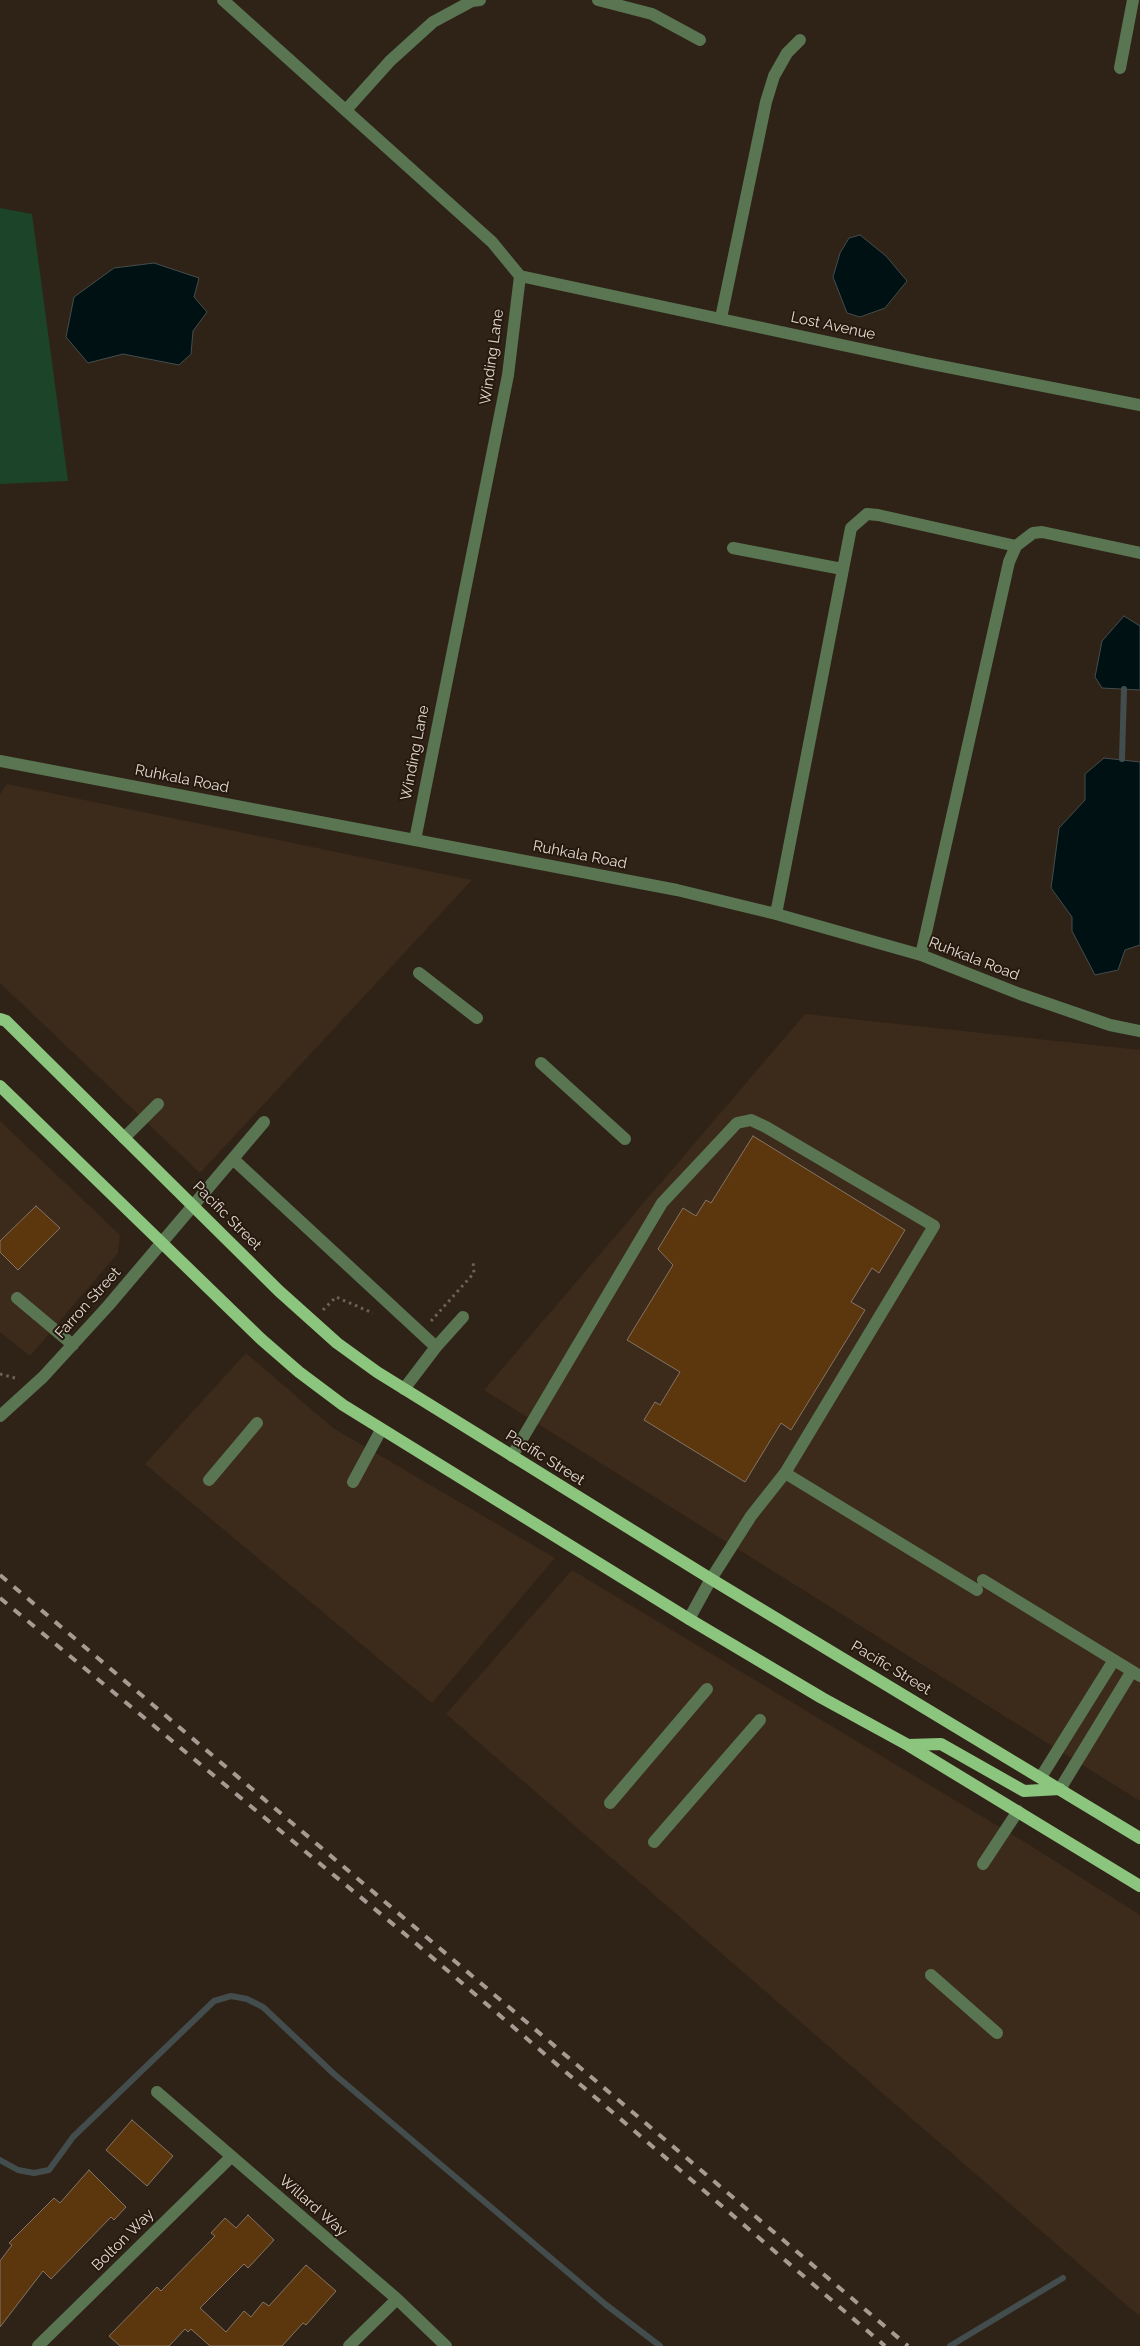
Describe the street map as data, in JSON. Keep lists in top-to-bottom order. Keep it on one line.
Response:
{"streets":{"main road":["Pacific Street"],"street":["Lost Avenue","Winding Lane","Ruhkala Road","Farron Street","Willard Way","Bolton Way"]},"crossings":[["Lost Avenue","Winding Lane"],["Winding Lane","Ruhkala Road"],["Pacific Street","Farron Street"],["Willard Way","Bolton Way"]]}
